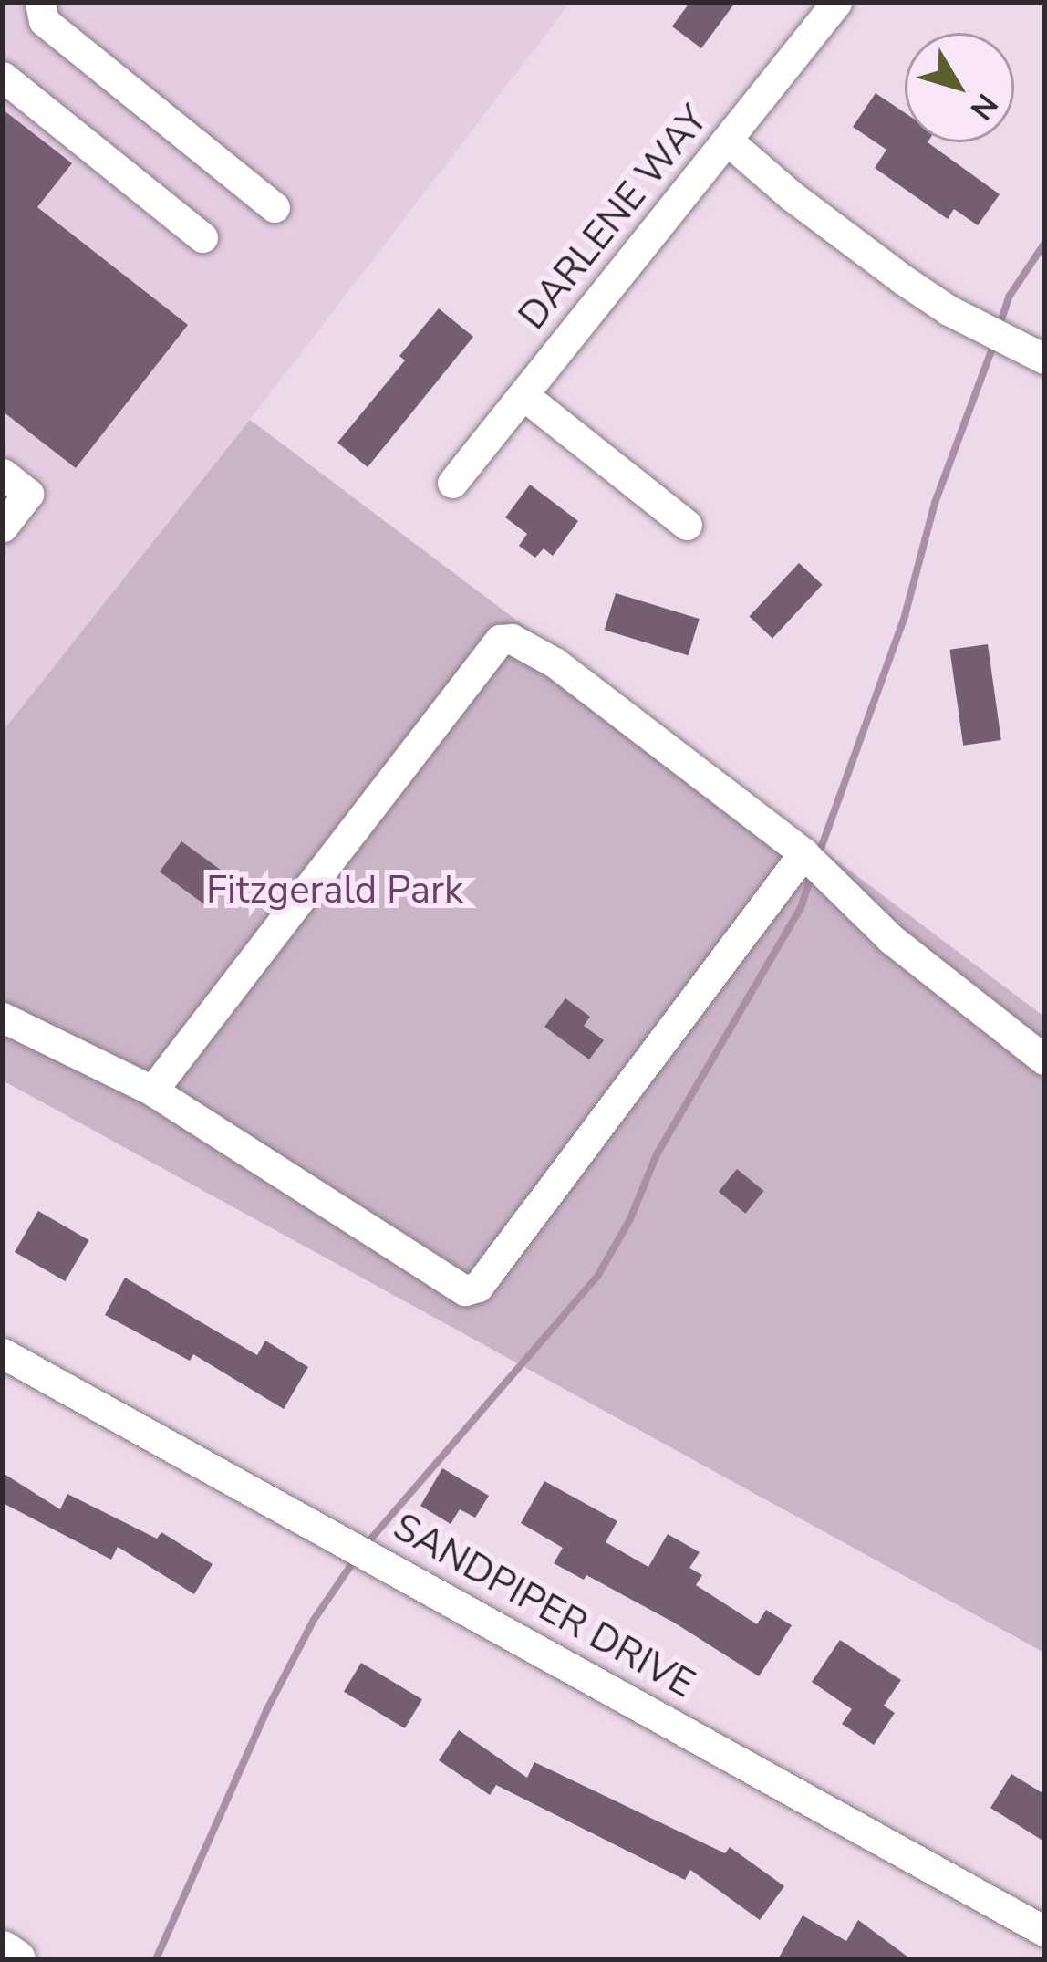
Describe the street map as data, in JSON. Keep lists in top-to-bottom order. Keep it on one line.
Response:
{"streets":{"street":["DARLENE WAY","SANDPIPER DRIVE"]},"parks":["Fitzgerald Park"],"north":"bottom right"}
